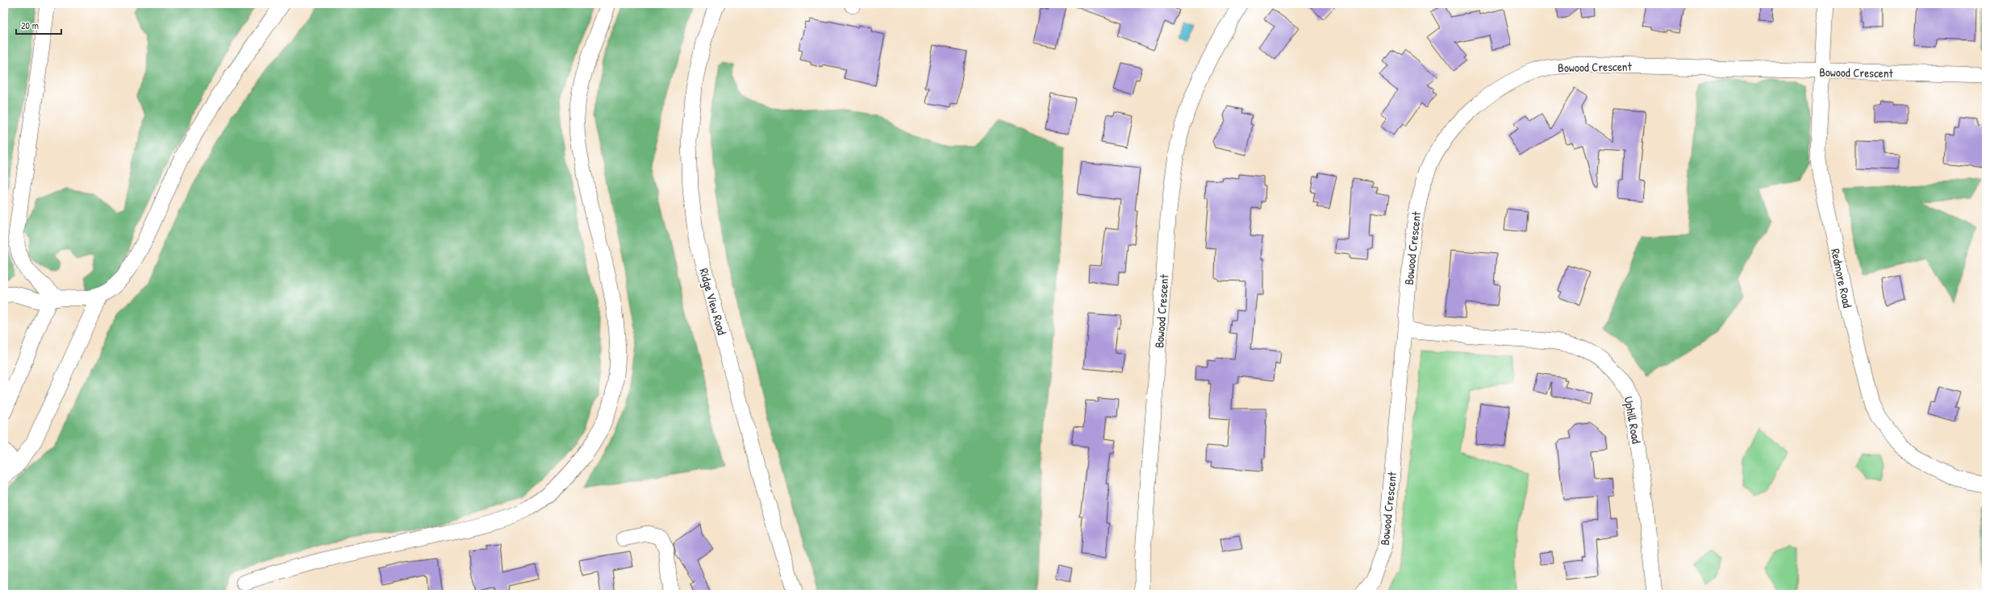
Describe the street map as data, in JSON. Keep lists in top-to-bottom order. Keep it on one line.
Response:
{"streets":{"street":["Bowood Crescent","Redmore Road","Ridge View Road","Uphill Road"]},"crossings":[["Bowood Crescent","Redmore Road"],["Bowood Crescent","Uphill Road"]],"scale_bar":"20 m"}
